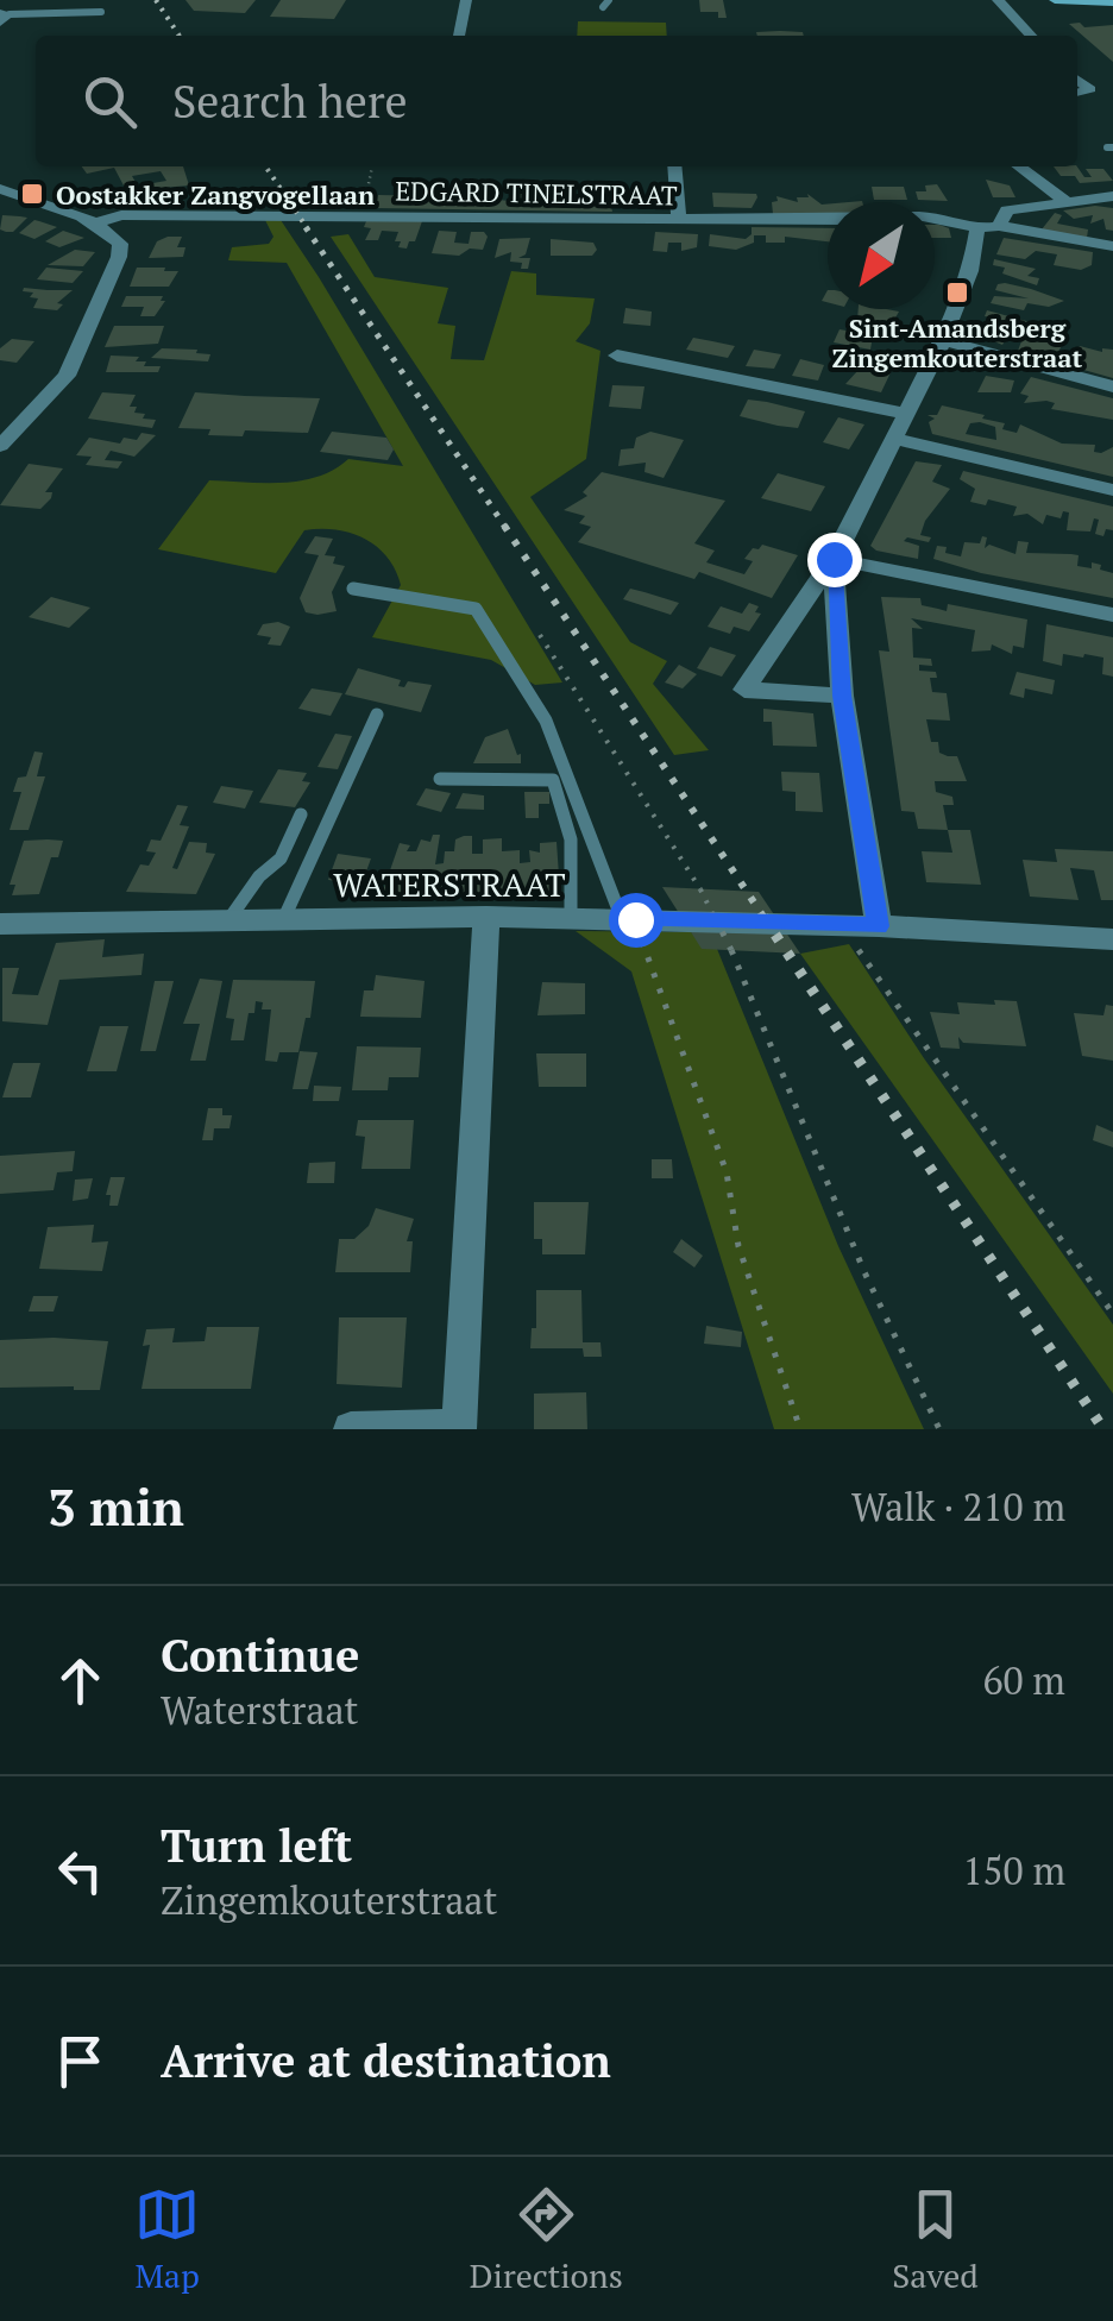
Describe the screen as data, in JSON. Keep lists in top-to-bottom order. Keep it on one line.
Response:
{"streets":{"street":["EDGARD TINELSTRAAT","WATERSTRAAT"]},"places":{"transit":["Oostakker Zangvogellaan","Sint-Amandsberg Zingemkouterstraat"]},"north":"bottom left","page":{"search":"Search here","heading":["3 min","Walk · 210 m"],"list":[["Continue","Waterstraat","60 m"],["Turn left","Zingemkouterstraat","150 m"],"Arrive at destination"],"nav":["Map","Directions","Saved"]}}
